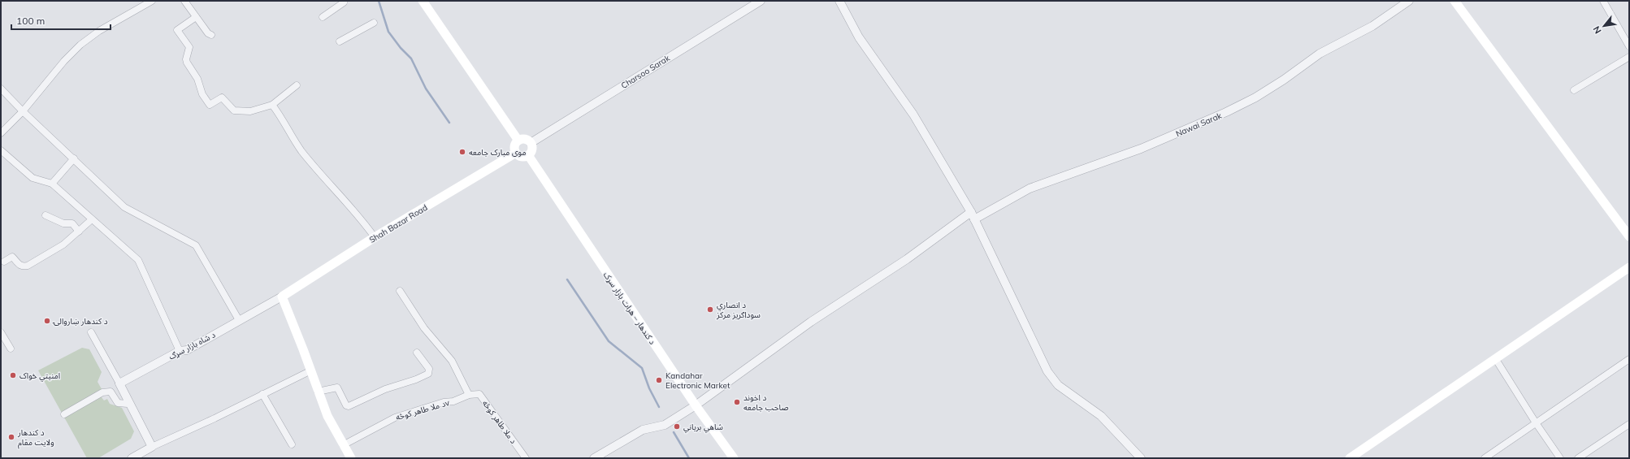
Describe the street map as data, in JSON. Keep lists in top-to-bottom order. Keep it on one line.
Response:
{"streets":{"main road":["Shah Bazar Road","د کندهار – هرات بازار سړک"],"street":["Charsoo Sarak","Nawai Sarak","د شاه بازار سړګ","د ملا طاهر کوڅهv","د ملا طاهر کوڅه"]},"crossings":[["Charsoo Sarak","Shah Bazar Road"],["Charsoo Sarak","د کندهار – هرات بازار سړک"],["Nawai Sarak","د کندهار – هرات بازار سړک"],["Shah Bazar Road","د کندهار – هرات بازار سړک"],["Shah Bazar Road","د شاه بازار سړګ"],["د ملا طاهر کوڅهv","د ملا طاهر کوڅه"]],"places":["موی مبارک جامعه","د انصاري سوداګریز مرکز","د کندهار ښاروالۍ","امنيتي ځواک","Kandahar Electronic Market","د اخوند صاحب جامعه","شاهي برياني","د کندهار ولايت مقام"],"scale_bar":"100 m","north":"bottom left"}
